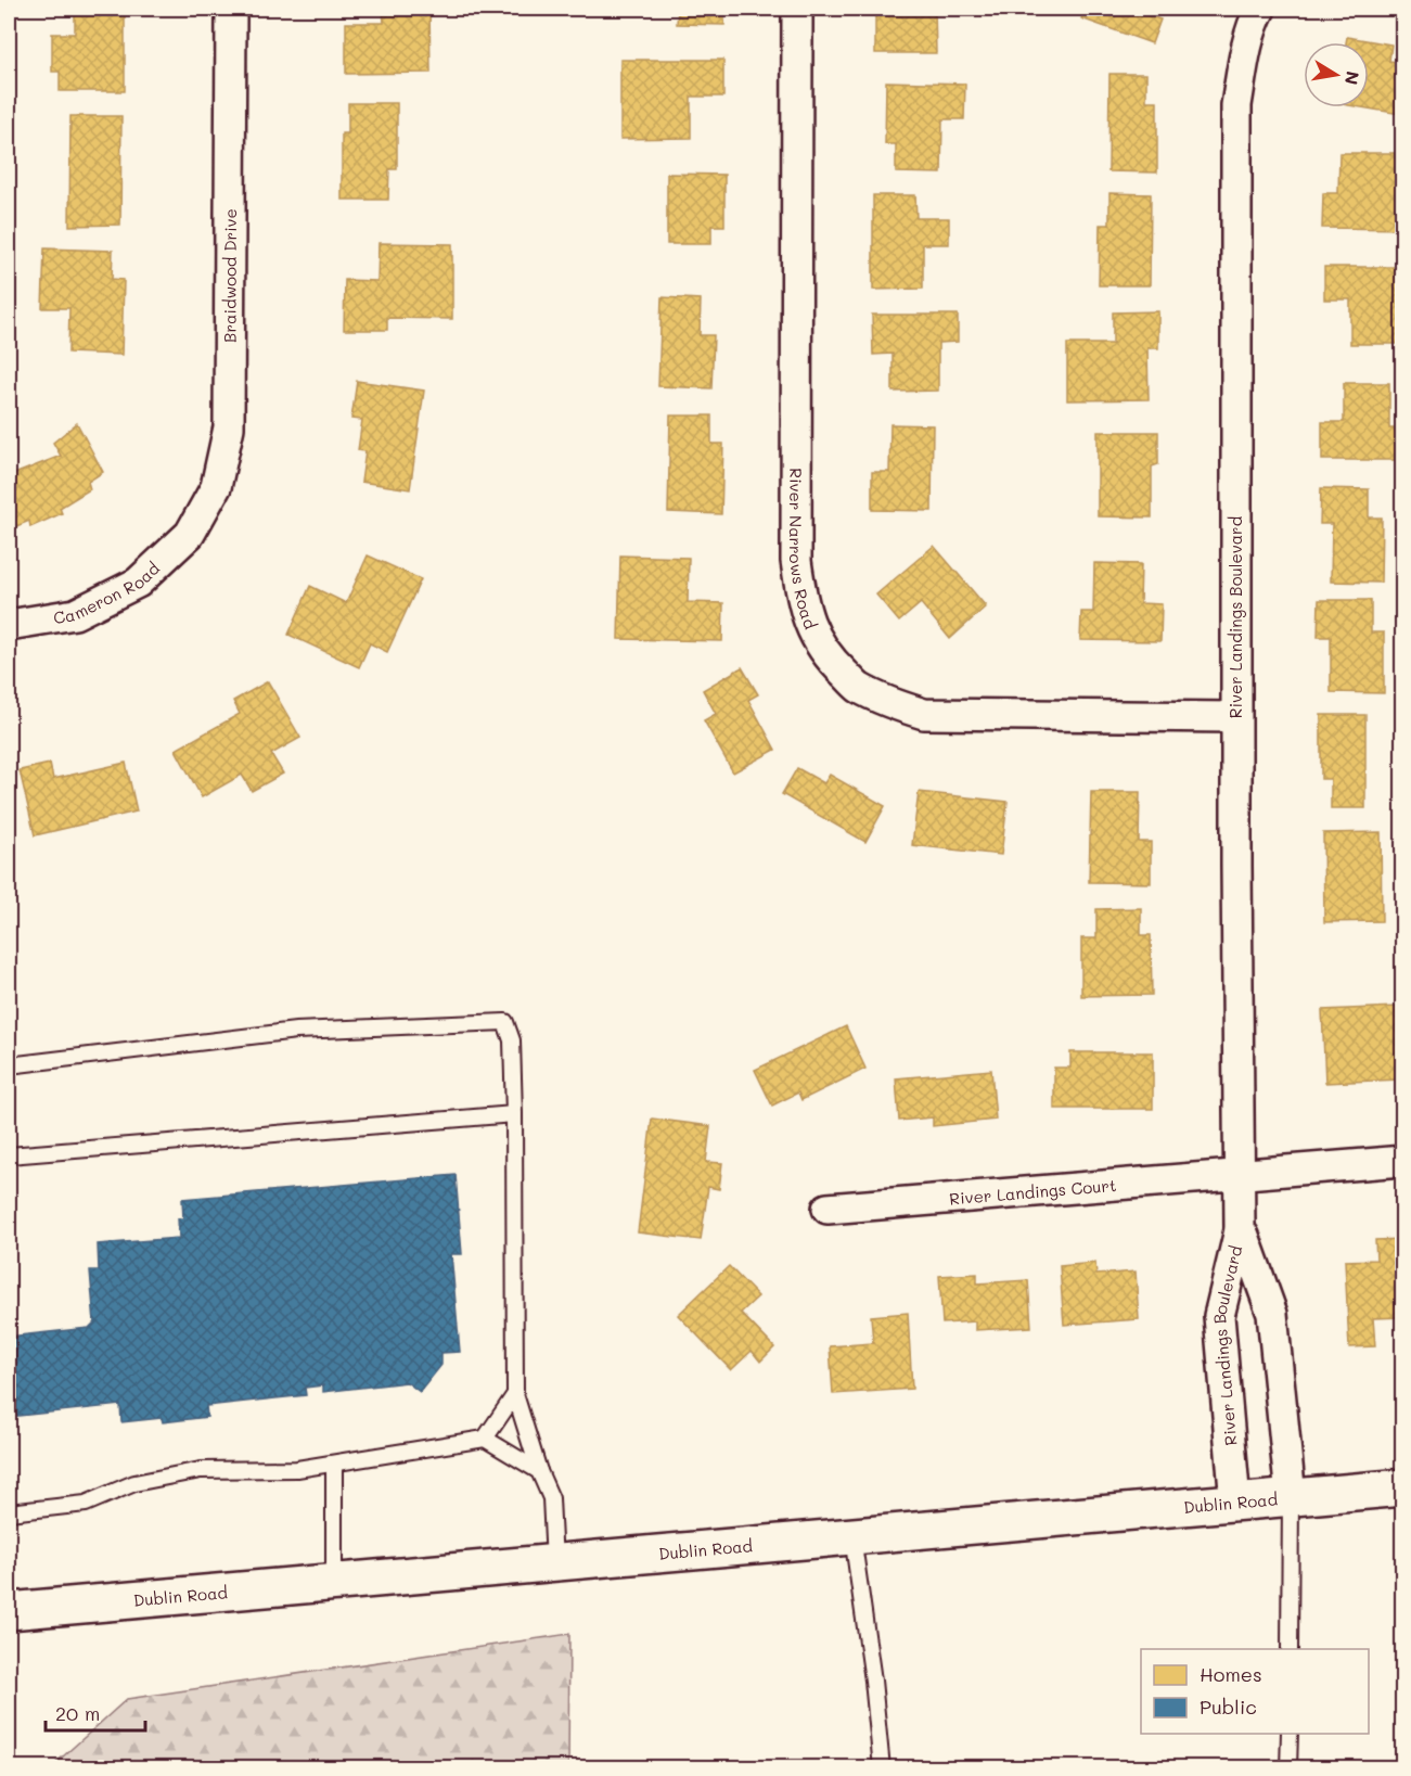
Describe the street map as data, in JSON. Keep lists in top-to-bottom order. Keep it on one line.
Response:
{"streets":{"main road":["Dublin Road"],"street":["Braidwood Drive","River Narrows Road","Cameron Road","River Landings Boulevard","River Landings Court"]},"crossings":[["Braidwood Drive","Cameron Road"],["River Narrows Road","River Landings Boulevard"],["River Landings Boulevard","River Landings Court"],["River Landings Boulevard","Dublin Road"]],"legend":["Homes","Public"],"scale_bar":"20 m","north":"right"}
